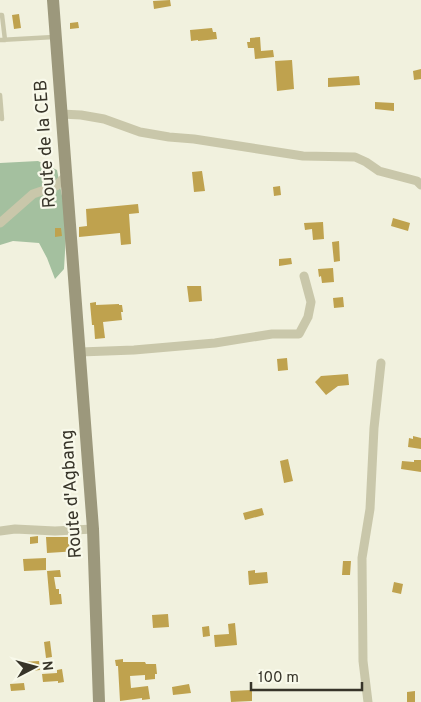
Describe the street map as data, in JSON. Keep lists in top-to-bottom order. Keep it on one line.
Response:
{"streets":{"main road":["Route de la CEB","Route d'Agbang"]},"crossings":[["Route de la CEB","Route d'Agbang"]],"scale_bar":"100 m","north":"right"}
